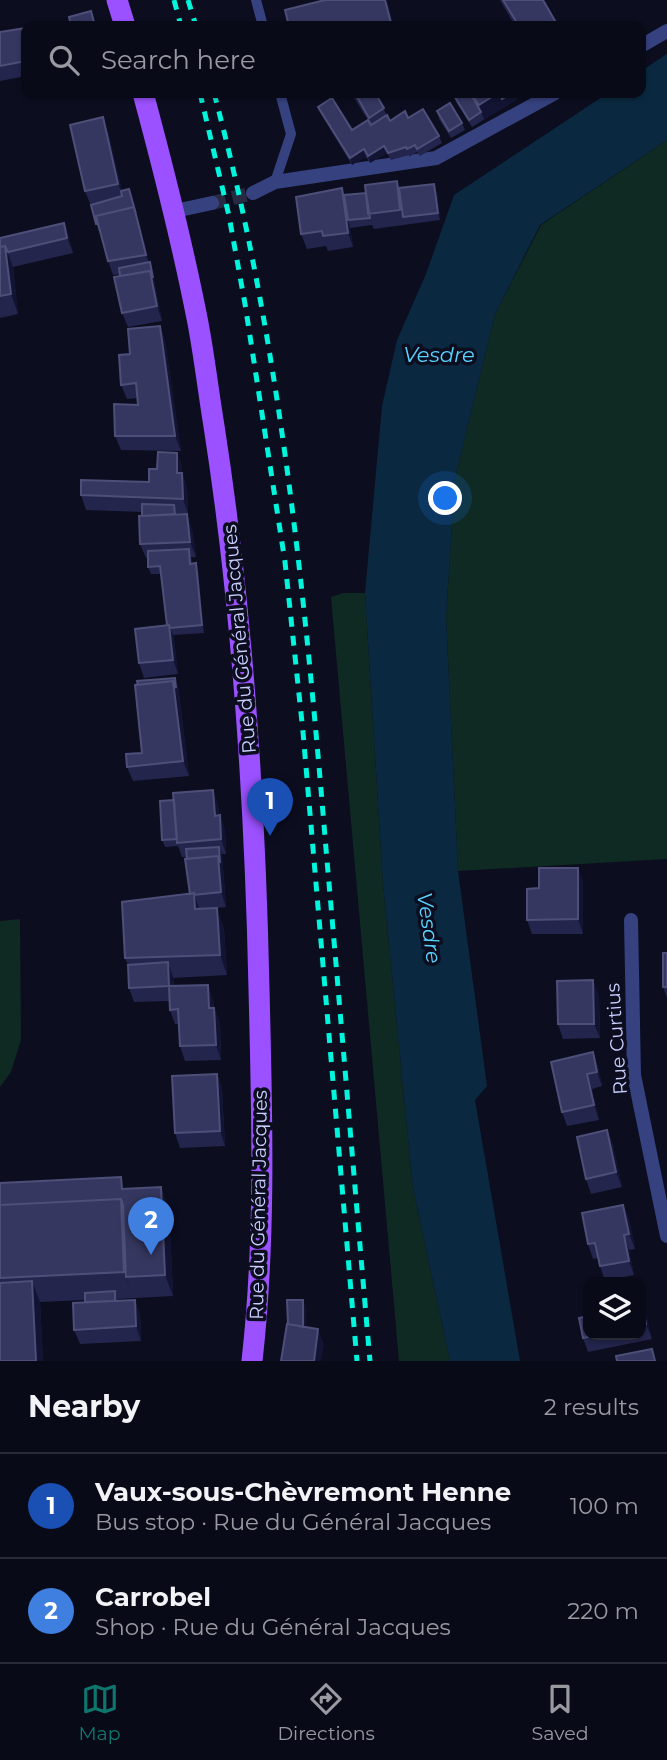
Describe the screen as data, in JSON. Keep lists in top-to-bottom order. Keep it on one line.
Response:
{"streets":{"main road":["Rue du Général Jacques"],"street":["Rue Curtius"]},"water":["Vesdre"],"page":{"search":"Search here","pins":["1","2"],"heading":["Nearby","2 results"],"list":[{"mark":"1","name":"Vaux-sous-Chèvremont Henne","note":"Bus stop · Rue du Général Jacques","value":"100 m"},{"mark":"2","name":"Carrobel","note":"Shop · Rue du Général Jacques","value":"220 m"}],"nav":["Map","Directions","Saved"]}}
